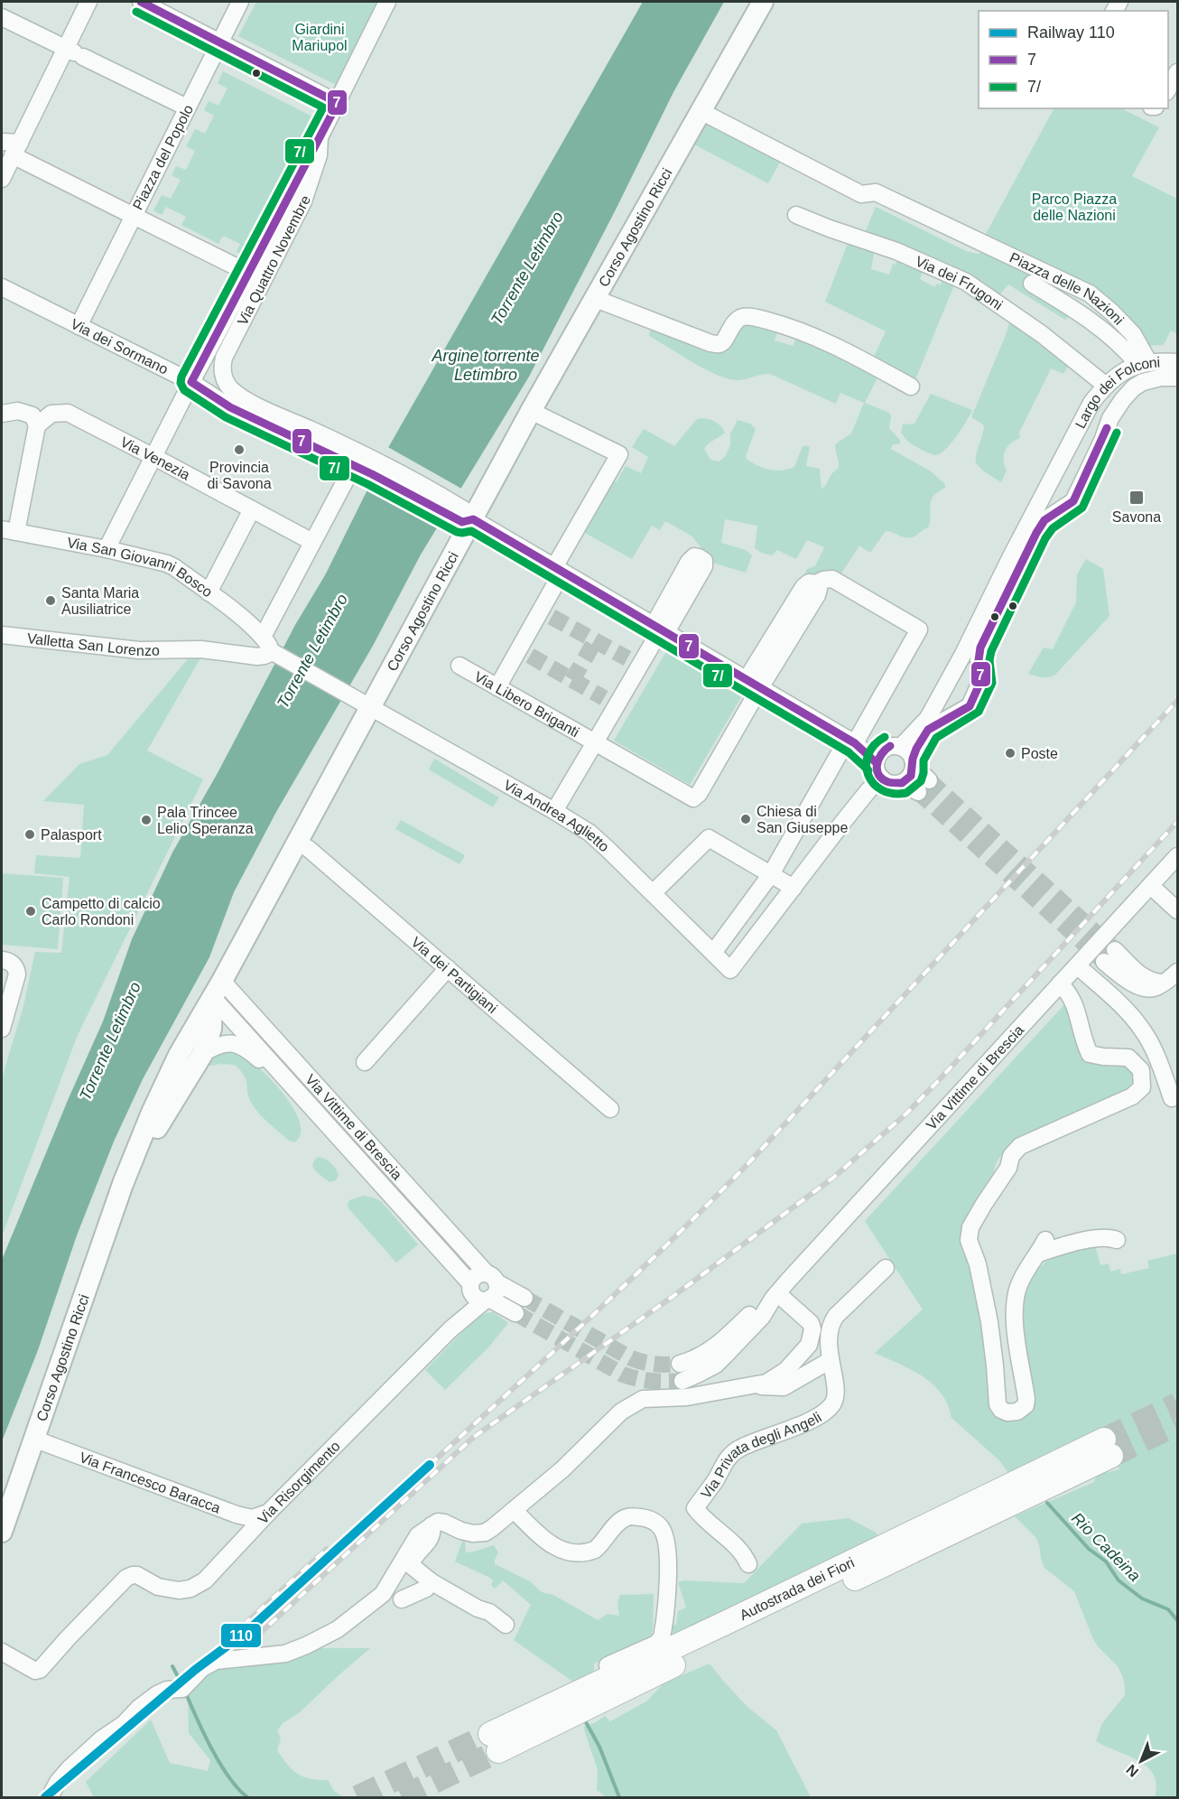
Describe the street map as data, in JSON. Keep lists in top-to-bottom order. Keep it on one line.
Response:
{"streets":{"highway":["Autostrada dei Fiori"],"main road":["Corso Agostino Ricci"],"street":["Piazza del Popolo","Via Quattro Novembre","Via dei Frugoni","Piazza delle Nazioni","Via dei Sormano","Largo dei Folconi","Via Venezia","Via San Giovanni Bosco","Valletta San Lorenzo","Via Libero Briganti","Via Andrea Aglietto","Via dei Partigiani","Via Vittime di Brescia","Via Privata degli Angeli","Via Francesco Baracca","Via Risorgimento"]},"crossings":[["Piazza del Popolo","Via Quattro Novembre"],["Corso Agostino Ricci","Piazza delle Nazioni"],["Corso Agostino Ricci","Via dei Sormano"],["Corso Agostino Ricci","Via Andrea Aglietto"],["Corso Agostino Ricci","Via dei Partigiani"],["Corso Agostino Ricci","Via Vittime di Brescia"],["Corso Agostino Ricci","Via Francesco Baracca"],["Via Quattro Novembre","Via dei Sormano"],["Via Quattro Novembre","Via Venezia"],["Via Quattro Novembre","Via San Giovanni Bosco"],["Via dei Frugoni","Largo dei Folconi"],["Piazza delle Nazioni","Largo dei Folconi"],["Via dei Sormano","Via Libero Briganti"],["Via San Giovanni Bosco","Valletta San Lorenzo"],["Via San Giovanni Bosco","Via Andrea Aglietto"],["Valletta San Lorenzo","Via Andrea Aglietto"],["Via Vittime di Brescia","Via Risorgimento"],["Via Francesco Baracca","Via Risorgimento"]],"water":["Torrente Letimbro","Argine torrente Letimbro","Rio Cadeina"],"parks":["Giardini Mariupol","Parco Piazza delle Nazioni"],"places":{"other":["Provincia di Savona","Santa Maria Ausiliatrice","Poste","Chiesa di San Giuseppe","Pala Trincee Lelio Speranza","Palasport","Campetto di calcio Carlo Rondoni"],"transit":["Savona"]},"lines":["transit line 7","transit line 7/","rail line 110"],"legend":["Railway 110","7","7/"],"north":"bottom left"}
